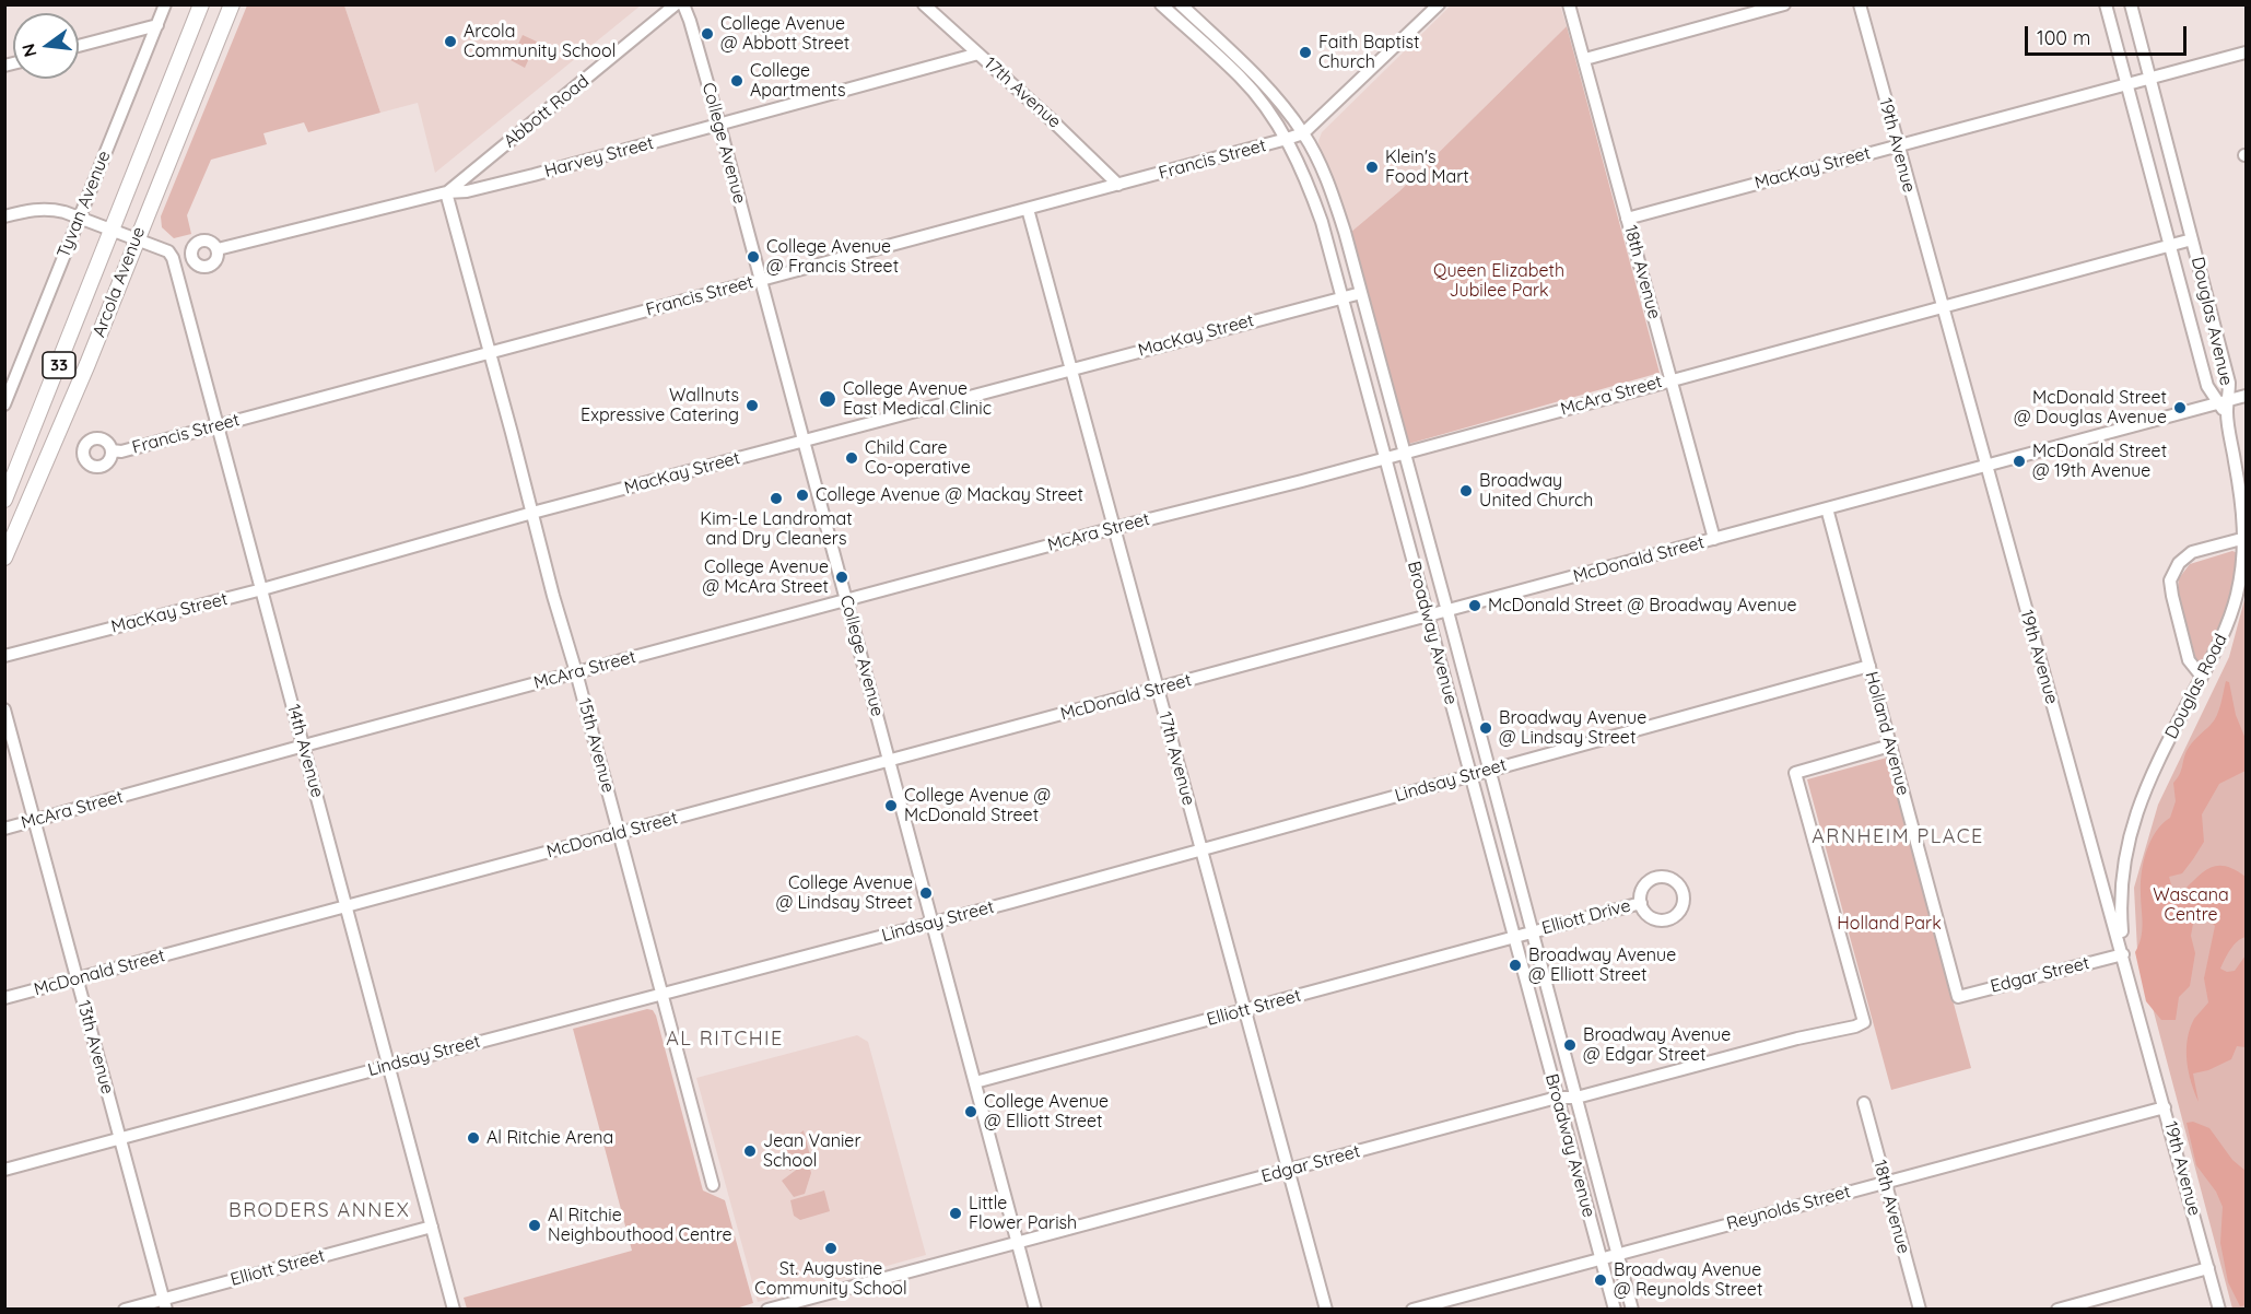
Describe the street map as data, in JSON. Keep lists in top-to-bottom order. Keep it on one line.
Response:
{"streets":{"main road":["Arcola Avenue","33"],"street":["17th Avenue","Abbott Road","College Avenue","19th Avenue","Harvey Street","Francis Street","MacKay Street","Tyvan Avenue","18th Avenue","Douglas Avenue","McAra Street","McDonald Street","Broadway Avenue","Douglas Road","Holland Avenue","15th Avenue","14th Avenue","Lindsay Street","Elliott Drive","Edgar Street","Elliott Street","13th Avenue","Reynolds Street"]},"crossings":[["17th Avenue","Harvey Street"],["17th Avenue","Francis Street"],["17th Avenue","MacKay Street"],["17th Avenue","McAra Street"],["17th Avenue","McDonald Street"],["17th Avenue","Lindsay Street"],["17th Avenue","Edgar Street"],["17th Avenue","Elliott Street"],["Abbott Road","Harvey Street"],["Abbott Road","15th Avenue"],["College Avenue","Harvey Street"],["College Avenue","Francis Street"],["College Avenue","MacKay Street"],["College Avenue","McAra Street"],["College Avenue","McDonald Street"],["College Avenue","Lindsay Street"],["College Avenue","Edgar Street"],["College Avenue","Elliott Street"],["19th Avenue","MacKay Street"],["19th Avenue","McAra Street"],["19th Avenue","McDonald Street"],["19th Avenue","Douglas Road"],["19th Avenue","Edgar Street"],["19th Avenue","Reynolds Street"],["Harvey Street","15th Avenue"],["Francis Street","Broadway Avenue"],["Francis Street","15th Avenue"],["Francis Street","14th Avenue"],["MacKay Street","18th Avenue"],["MacKay Street","Douglas Avenue"],["MacKay Street","Broadway Avenue"],["MacKay Street","15th Avenue"],["MacKay Street","14th Avenue"],["Tyvan Avenue","14th Avenue"],["18th Avenue","McAra Street"],["18th Avenue","McDonald Street"],["18th Avenue","Reynolds Street"],["Arcola Avenue","14th Avenue"],["Douglas Avenue","McAra Street"],["Douglas Avenue","McDonald Street"],["Douglas Avenue","Douglas Road"],["McAra Street","Broadway Avenue"],["McAra Street","15th Avenue"],["McAra Street","14th Avenue"],["McAra Street","13th Avenue"],["McDonald Street","Broadway Avenue"],["McDonald Street","Holland Avenue"],["McDonald Street","15th Avenue"],["McDonald Street","14th Avenue"],["McDonald Street","13th Avenue"],["Broadway Avenue","Lindsay Street"],["Broadway Avenue","Elliott Drive"],["Broadway Avenue","Edgar Street"],["Broadway Avenue","Elliott Street"],["Broadway Avenue","Reynolds Street"],["Douglas Road","Edgar Street"],["Holland Avenue","Lindsay Street"],["Holland Avenue","Edgar Street"],["15th Avenue","Lindsay Street"],["14th Avenue","Lindsay Street"],["14th Avenue","Elliott Street"],["Lindsay Street","13th Avenue"],["Elliott Drive","Elliott Street"],["Elliott Street","13th Avenue"]],"districts":["ARNHEIM PLACE","AL RITCHIE","BRODERS ANNEX"],"parks":["Queen Elizabeth Jubilee Park","Wascana Centre","Holland Park"],"places":["College Avenue @ Abbott Street","Arcola Community School","Faith Baptist Church","College Apartments","Klein's Food Mart","College Avenue @ Francis Street","College Avenue East Medical Clinic","Wallnuts Expressive Catering","McDonald Street @ Douglas Avenue","Child Care Co-operative","McDonald Street @ 19th Avenue","Broadway United Church","College Avenue @ Mackay Street","Kim-Le Landromat and Dry Cleaners","College Avenue @ McAra Street","McDonald Street @ Broadway Avenue","Broadway Avenue @ Lindsay Street","College Avenue @ McDonald Street","College Avenue @ Lindsay Street","Broadway Avenue @ Elliott Street","Broadway Avenue @ Edgar Street","College Avenue @ Elliott Street","Al Ritchie Arena","Jean Vanier School","Little Flower Parish","Al Ritchie Neighbouthood Centre","St. Augustine Community School","Broadway Avenue @ Reynolds Street"],"scale_bar":"100 m","north":"left"}
